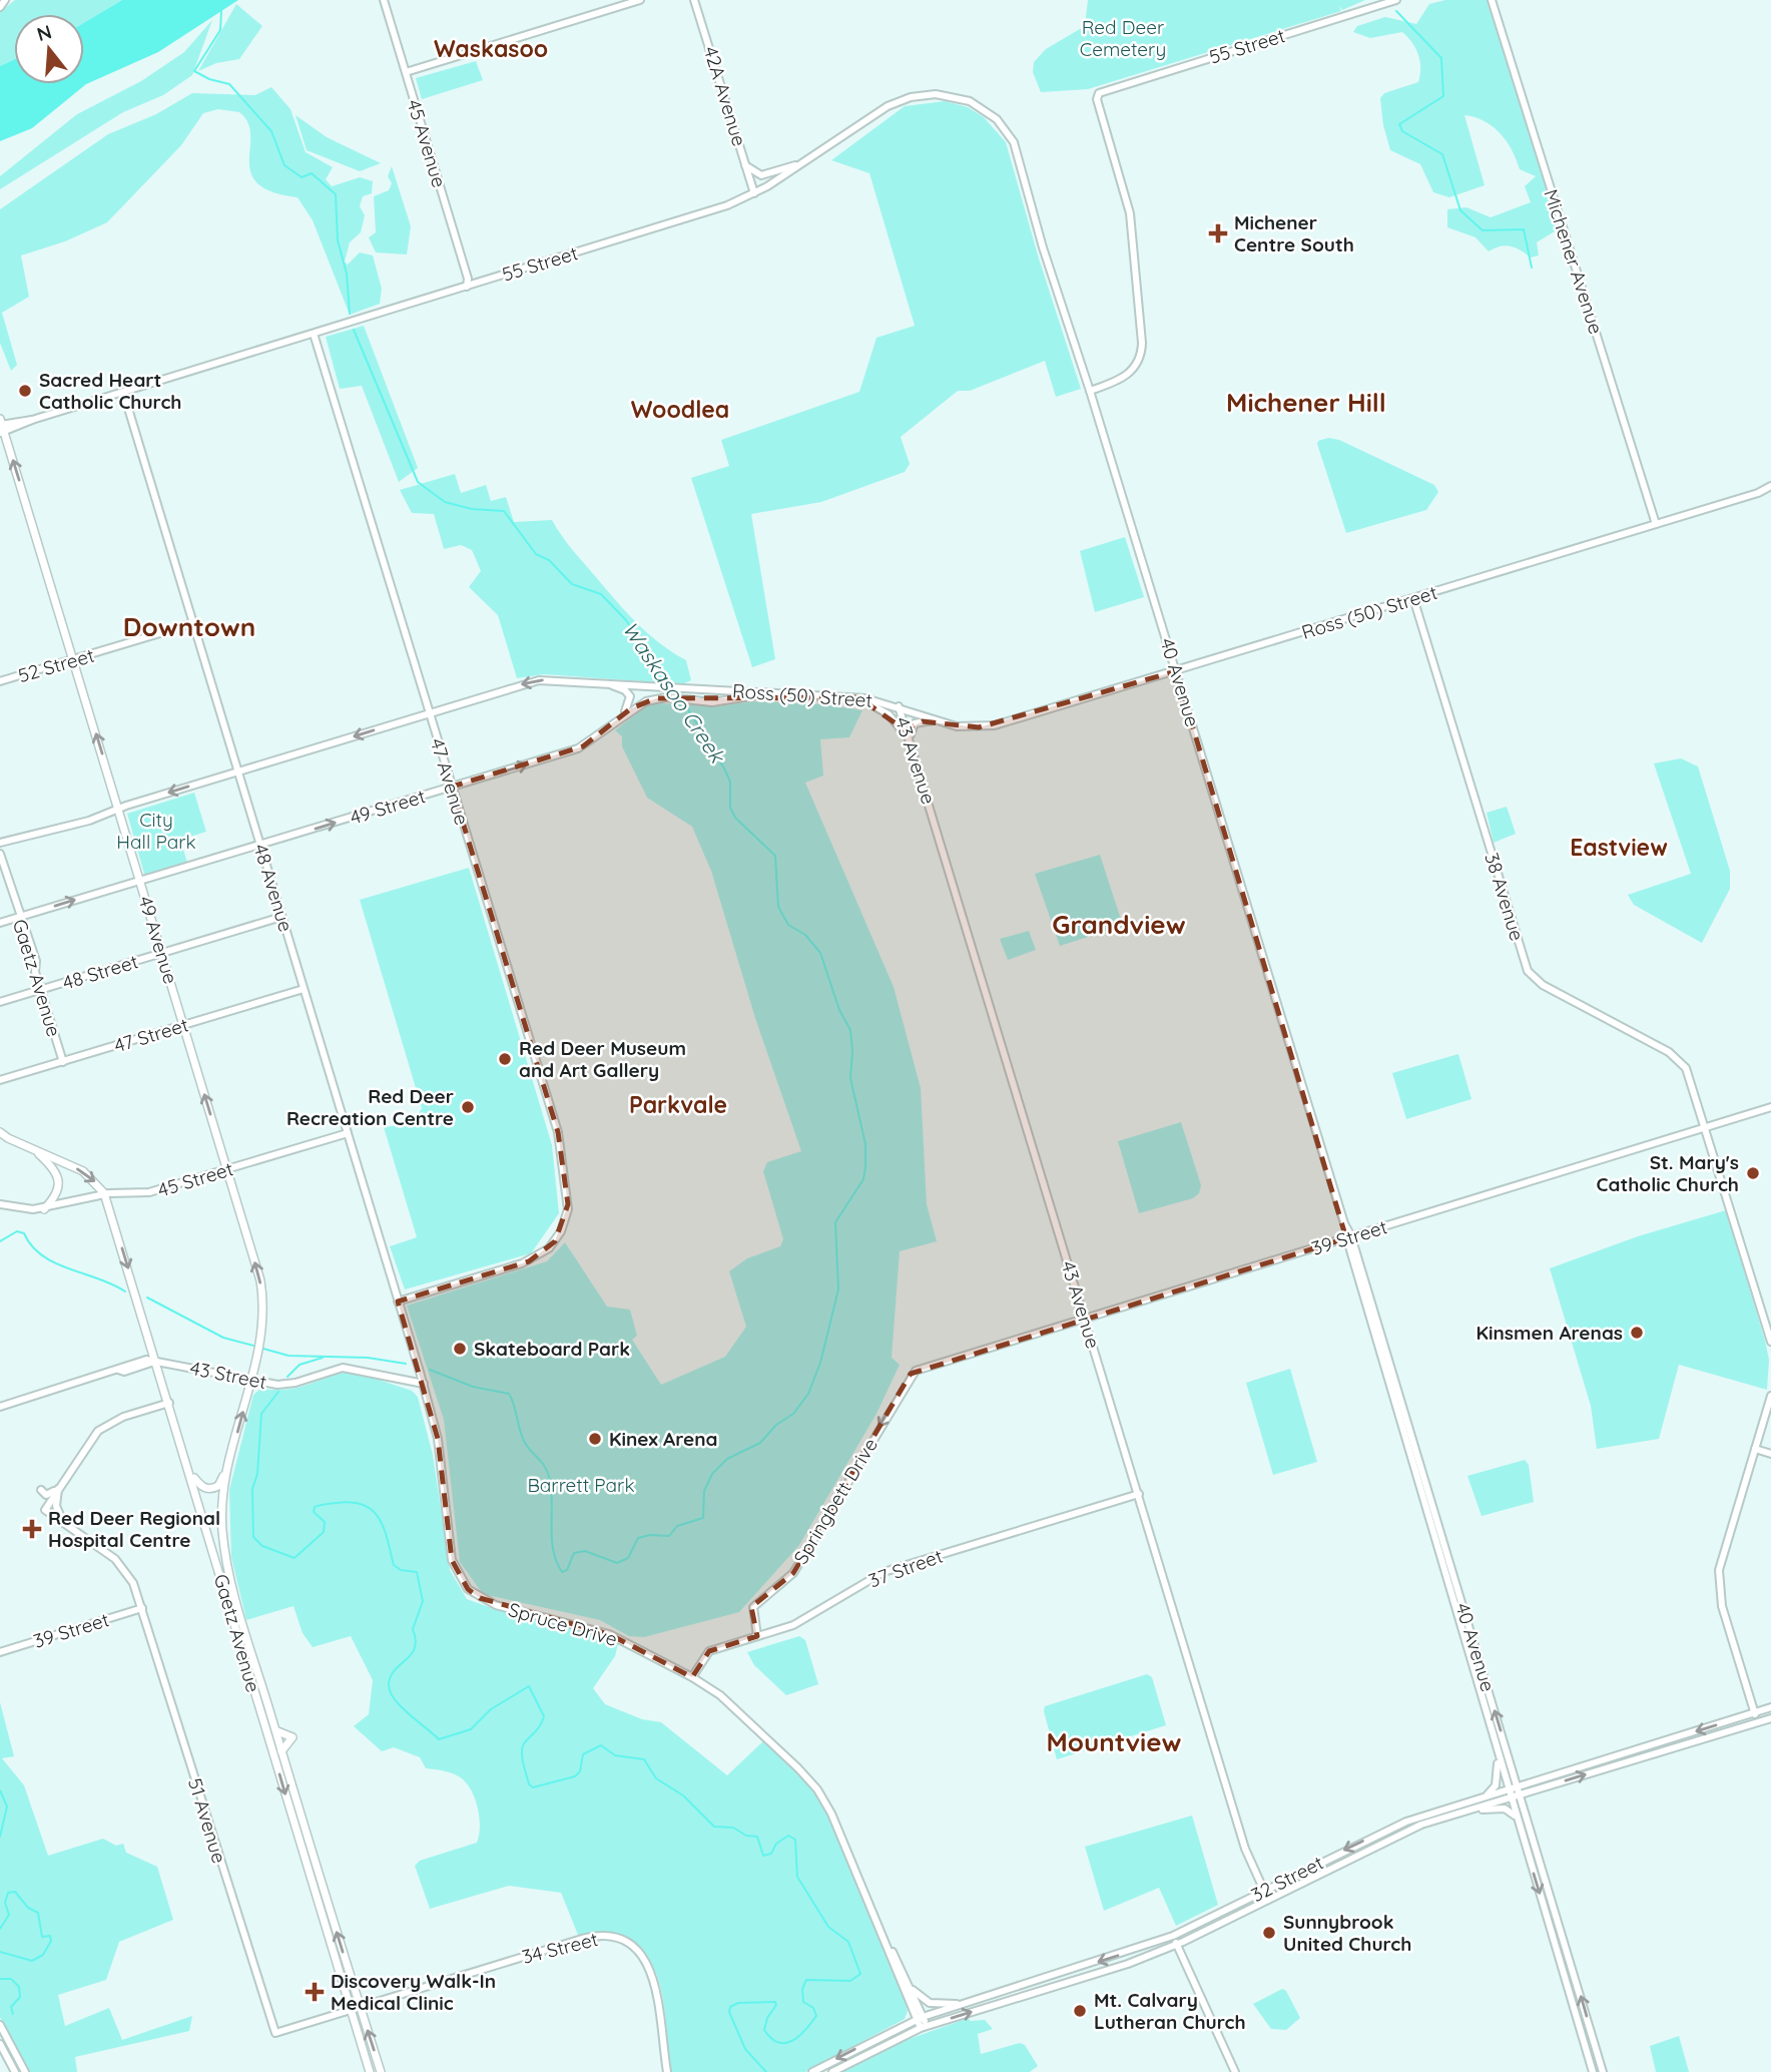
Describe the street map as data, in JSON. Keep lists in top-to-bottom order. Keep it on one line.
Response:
{"streets":{"main road":["49 Avenue","Gaetz Avenue"],"street":["55 Street","42A Avenue","45 Avenue","Michener Avenue","Ross (50) Street","52 Street","40 Avenue","43 Avenue","47 Avenue","49 Street","48 Avenue","38 Avenue","48 Street","47 Street","45 Street","39 Street","43 Street","Springbett Drive","37 Street","Spruce Drive","51 Avenue","32 Street","34 Street"]},"crossings":[["55 Street","42A Avenue"],["55 Street","45 Avenue"],["55 Street","40 Avenue"],["55 Street","47 Avenue"],["55 Street","48 Avenue"],["55 Street","49 Avenue"],["Michener Avenue","Ross (50) Street"],["Ross (50) Street","40 Avenue"],["Ross (50) Street","43 Avenue"],["Ross (50) Street","47 Avenue"],["Ross (50) Street","49 Street"],["Ross (50) Street","48 Avenue"],["Ross (50) Street","38 Avenue"],["Ross (50) Street","49 Avenue"],["52 Street","48 Avenue"],["52 Street","49 Avenue"],["40 Avenue","39 Street"],["40 Avenue","32 Street"],["43 Avenue","39 Street"],["43 Avenue","37 Street"],["43 Avenue","32 Street"],["47 Avenue","49 Street"],["47 Avenue","48 Avenue"],["49 Street","48 Avenue"],["49 Street","49 Avenue"],["49 Street","Gaetz Avenue"],["48 Avenue","48 Street"],["48 Avenue","47 Street"],["48 Avenue","45 Street"],["48 Avenue","43 Street"],["48 Avenue","Spruce Drive"],["38 Avenue","39 Street"],["49 Avenue","48 Street"],["49 Avenue","Gaetz Avenue"],["49 Avenue","47 Street"],["49 Avenue","45 Street"],["49 Avenue","43 Street"],["48 Street","Gaetz Avenue"],["Gaetz Avenue","47 Street"],["Gaetz Avenue","45 Street"],["Gaetz Avenue","43 Street"],["Gaetz Avenue","34 Street"],["39 Street","Springbett Drive"],["39 Street","51 Avenue"],["43 Street","Spruce Drive"],["Springbett Drive","37 Street"],["37 Street","Spruce Drive"],["Spruce Drive","32 Street"],["51 Avenue","34 Street"]],"one_way":["49 Street","49 Avenue","Springbett Drive"],"districts":["Waskasoo","Michener Hill","Woodlea","Downtown","Eastview","Grandview","Parkvale","Mountview"],"water":["Waskasoo Creek"],"parks":["Red Deer Cemetery","City Hall Park","Barrett Park"],"places":{"health":["Michener Centre South","Red Deer Regional Hospital Centre","Discovery Walk-In Medical Clinic"],"other":["Sacred Heart Catholic Church","Red Deer Museum and Art Gallery","Red Deer Recreation Centre","St. Mary's Catholic Church","Kinsmen Arenas","Skateboard Park","Kinex Arena","Sunnybrook United Church","Mt. Calvary Lutheran Church"]},"north":"top"}
